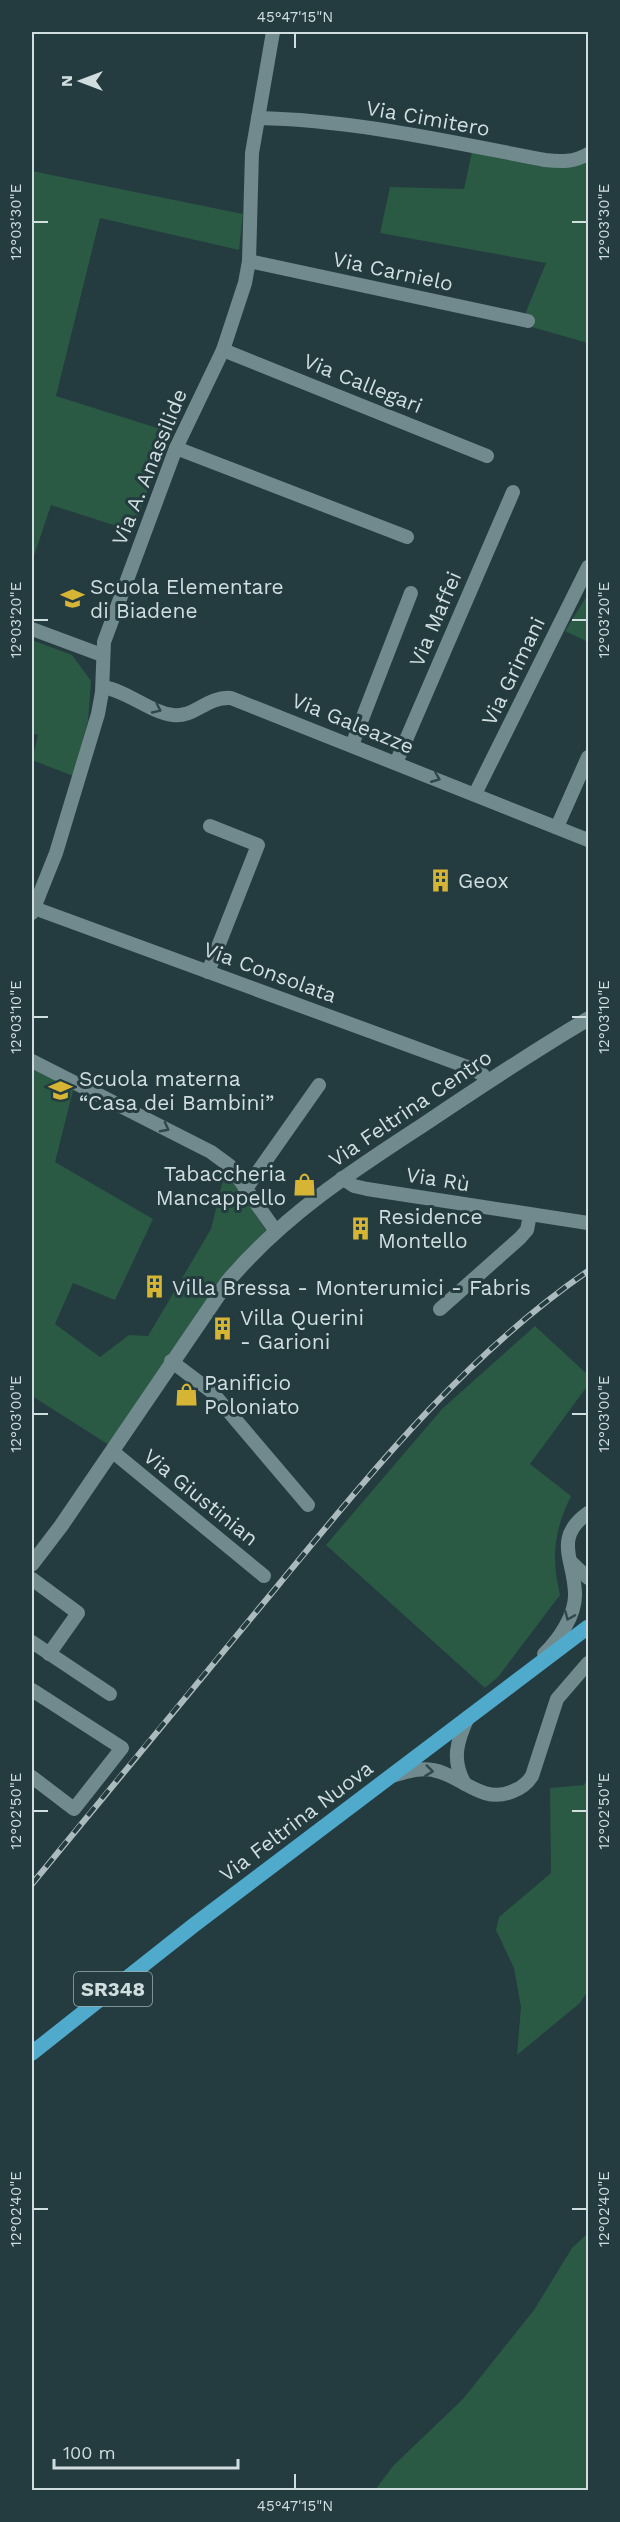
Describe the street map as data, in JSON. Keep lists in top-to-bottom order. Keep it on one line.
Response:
{"streets":{"main road":["Via Feltrina Centro","Via Feltrina Nuova","SR348"],"street":["Via Cimitero","Via Carnielo","Via Callegari","Via A. Anassilide","Via Maffei","Via Grimani","Via Galeazze","Via Consolata","Via Rù","Via Giustinian"]},"crossings":[["Via Cimitero","Via A. Anassilide"],["Via Carnielo","Via A. Anassilide"],["Via Callegari","Via A. Anassilide"],["Via A. Anassilide","Via Galeazze"],["Via A. Anassilide","Via Consolata"],["Via Maffei","Via Galeazze"],["Via Grimani","Via Galeazze"],["Via Consolata","Via Feltrina Centro"],["Via Feltrina Centro","Via Rù"],["Via Feltrina Centro","Via Giustinian"]],"one_way":["Via Galeazze"],"places":{"school or university":["Scuola Elementare di Biadene","Scuola materna “Casa dei Bambini”"],"building":["Geox","Residence Montello","Villa Bressa - Monterumici - Fabris","Villa Querini - Garioni"],"shop":["Tabaccheria Mancappello","Panificio Poloniato"]},"scale_bar":"100 m","north":"left","coordinates":["45°47'15\"N","12°03'30\"E","12°03'20\"E","12°03'10\"E","12°03'00\"E","12°02'50\"E","12°02'40\"E"]}
